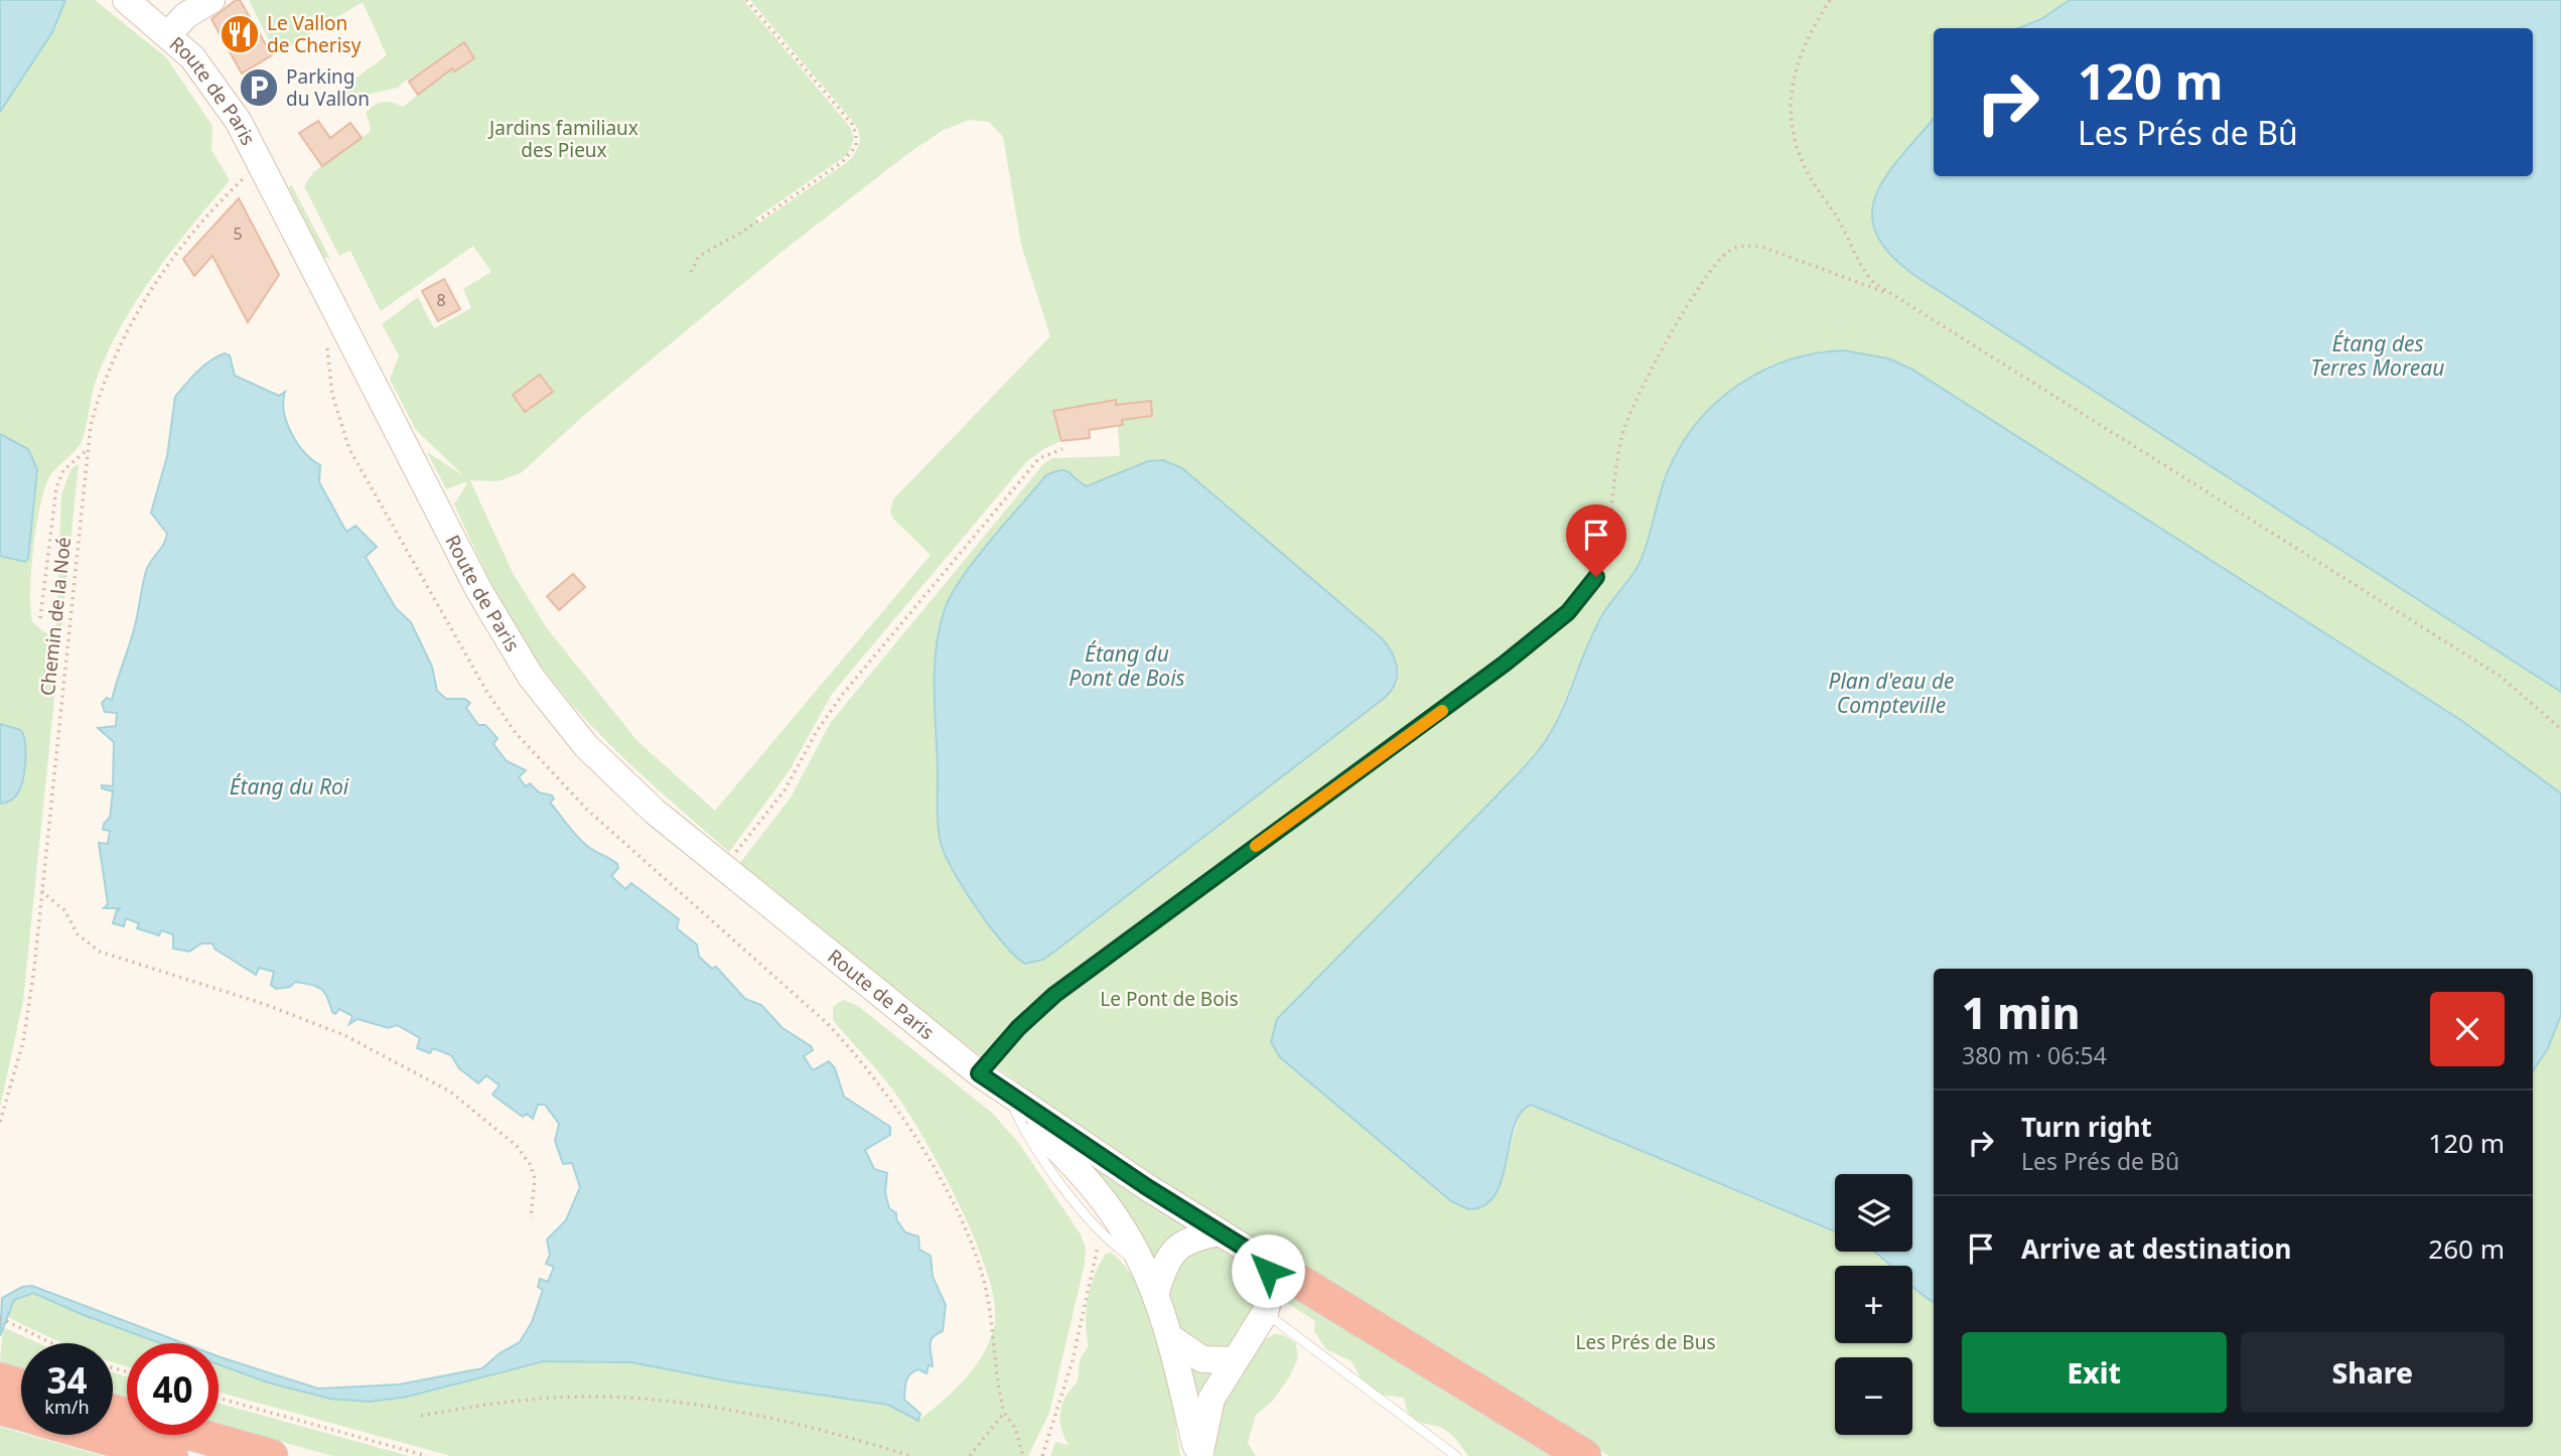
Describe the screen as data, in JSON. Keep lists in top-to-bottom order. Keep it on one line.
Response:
{"streets":{"street":["Route de Paris"],"path":["Chemin de la Noé"]},"crossings":[["Route de Paris","Chemin de la Noé"]],"water":["Étang des Terres Moreau","Étang du Pont de Bois","Plan d'eau de Compteville","Étang du Roi"],"parks":["Jardins familiaux des Pieux","Le Pont de Bois","Les Prés de Bus"],"places":{"restaurant":["Le Vallon de Cherisy"],"parking":["Parking du Vallon"]},"house_numbers":["5","8"],"page":{"turn":["120 m","Les Prés de Bû"],"heading":["1 min","380 m · 06:54"],"list":[{"name":"Turn right","note":"Les Prés de Bû","value":"120 m"},{"name":"Arrive at destination","value":"260 m"}],"map_buttons":["+","−"],"buttons":["Exit","Share"],"speed":"34 km/h","limit":"40"}}
